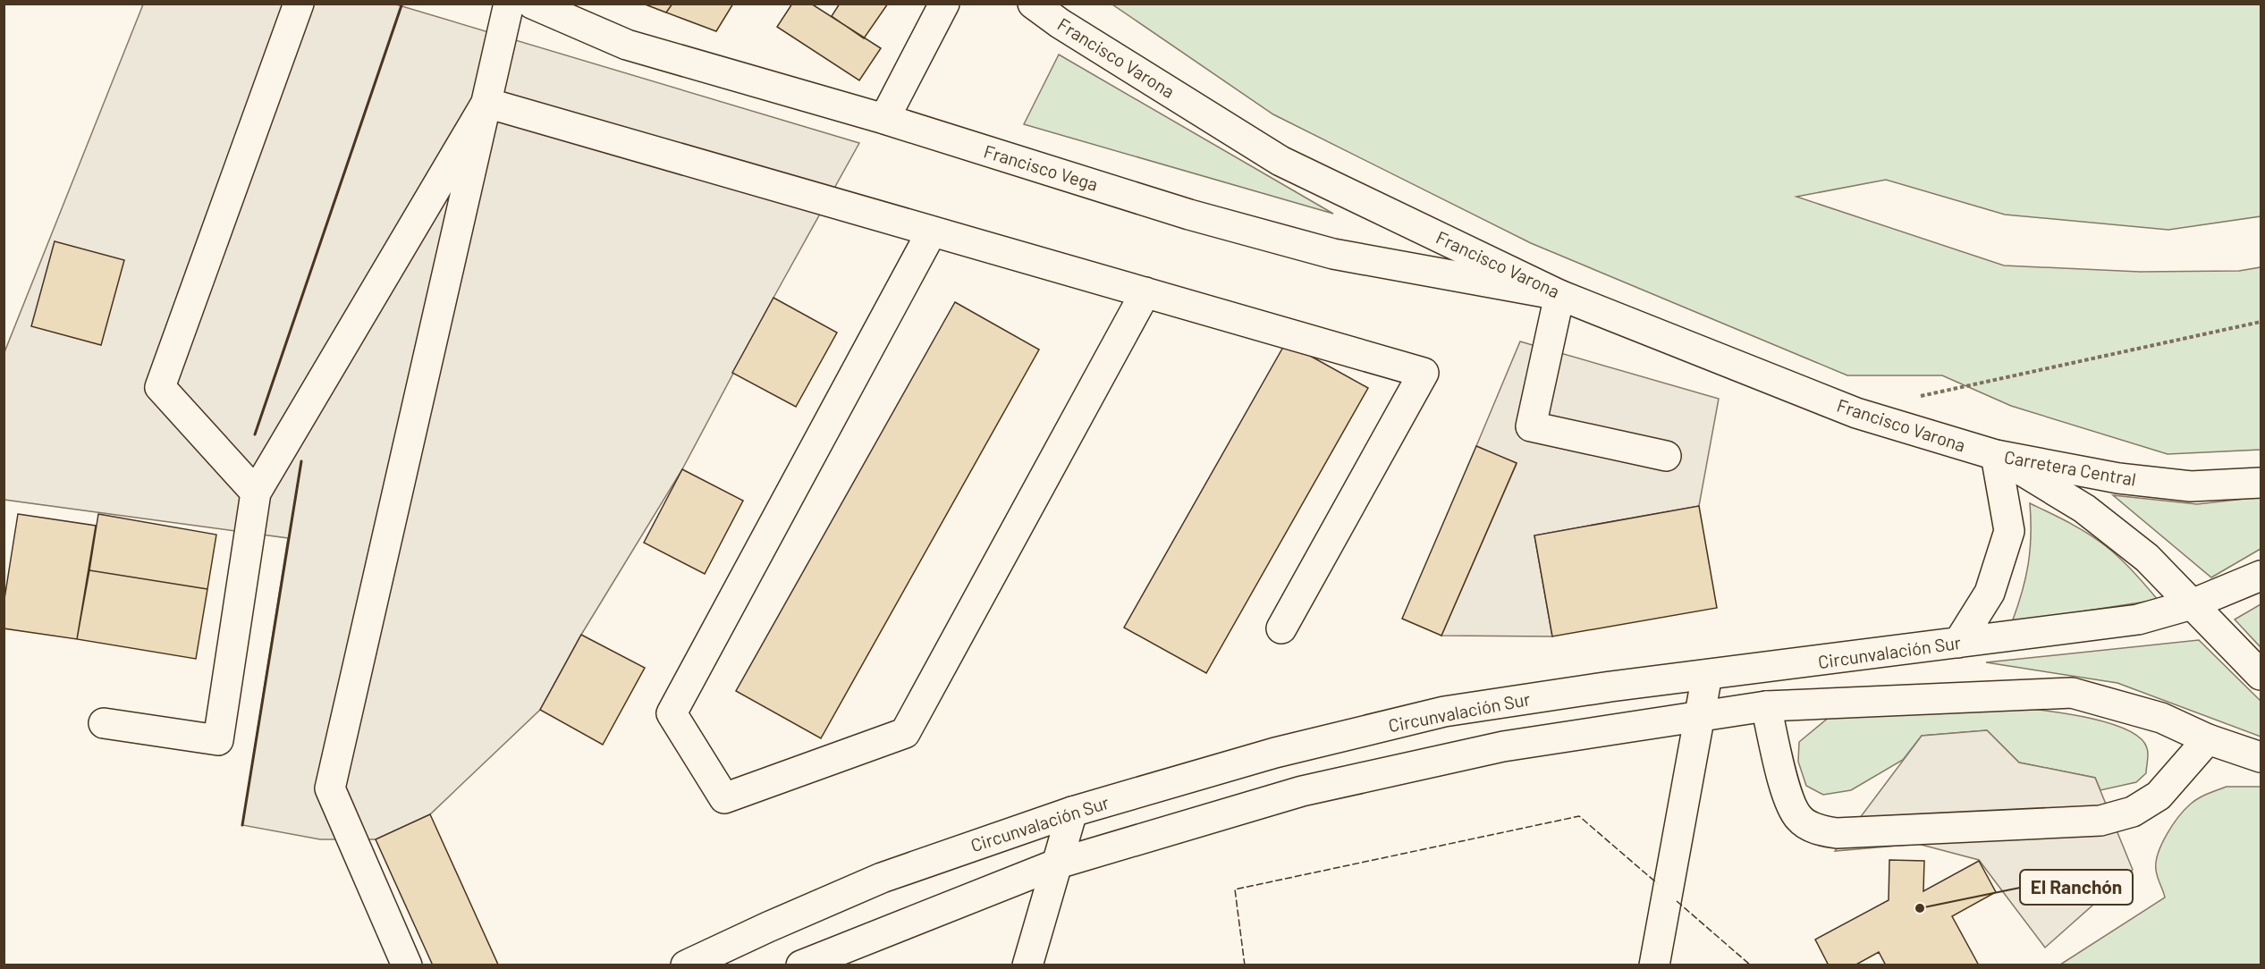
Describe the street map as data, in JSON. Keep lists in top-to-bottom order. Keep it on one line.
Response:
{"streets":{"main road":["Francisco Varona","Francisco Vega","Carretera Central","Circunvalación Sur"]},"crossings":[["Francisco Varona","Francisco Vega"],["Francisco Varona","Carretera Central"],["Carretera Central","Circunvalación Sur"]],"places":["El Ranchón"]}
